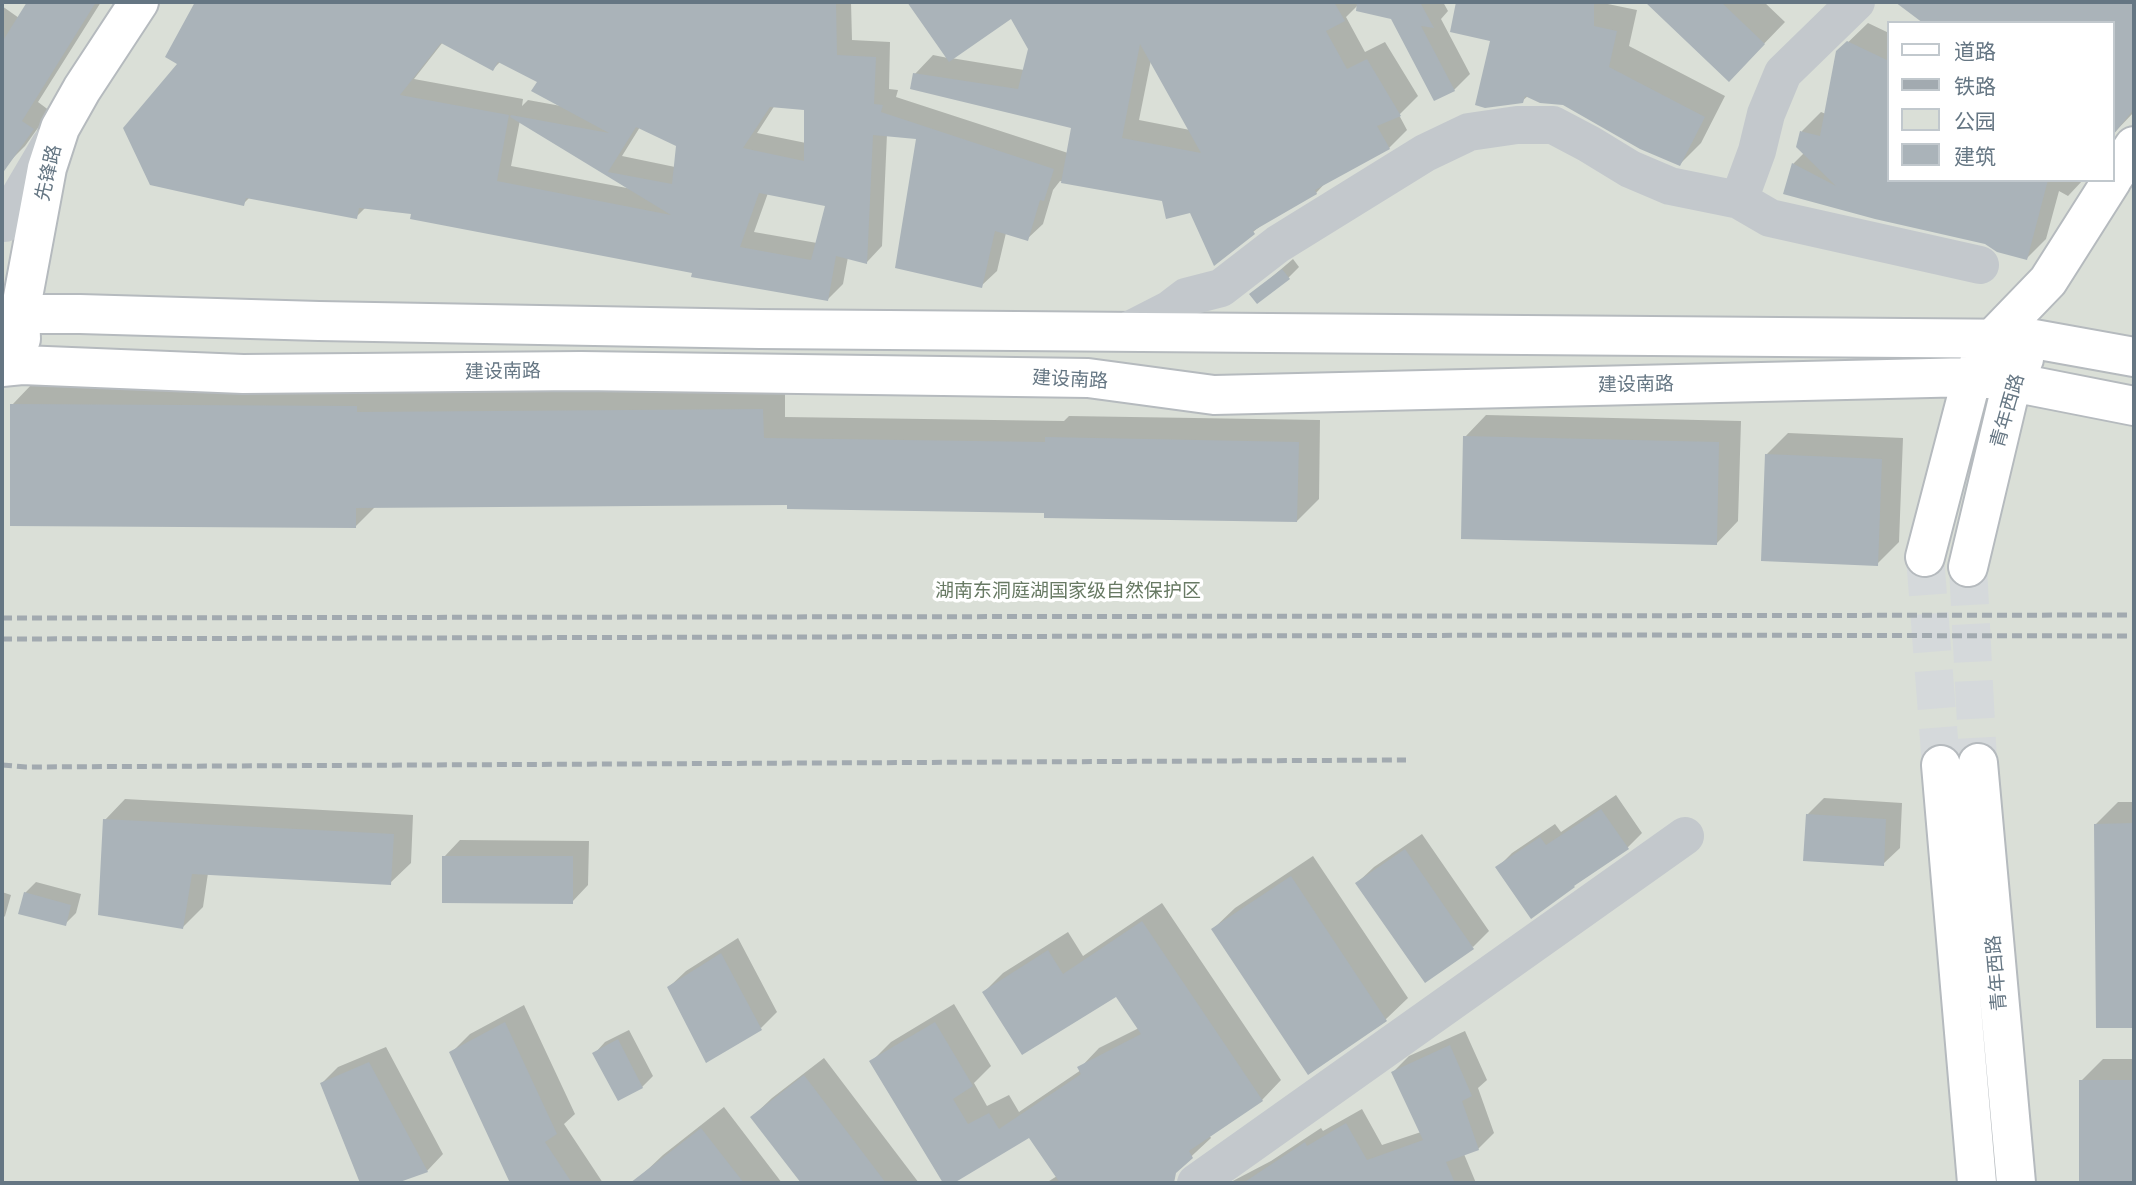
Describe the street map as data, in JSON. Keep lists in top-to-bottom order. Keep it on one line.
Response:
{"streets":{"main road":["先锋路","建设南路","青年西路"]},"crossings":[["先锋路","建设南路"],["建设南路","青年西路"]],"parks":["湖南东洞庭湖国家级自然保护区"],"legend":["道路","铁路","公园","建筑"]}
